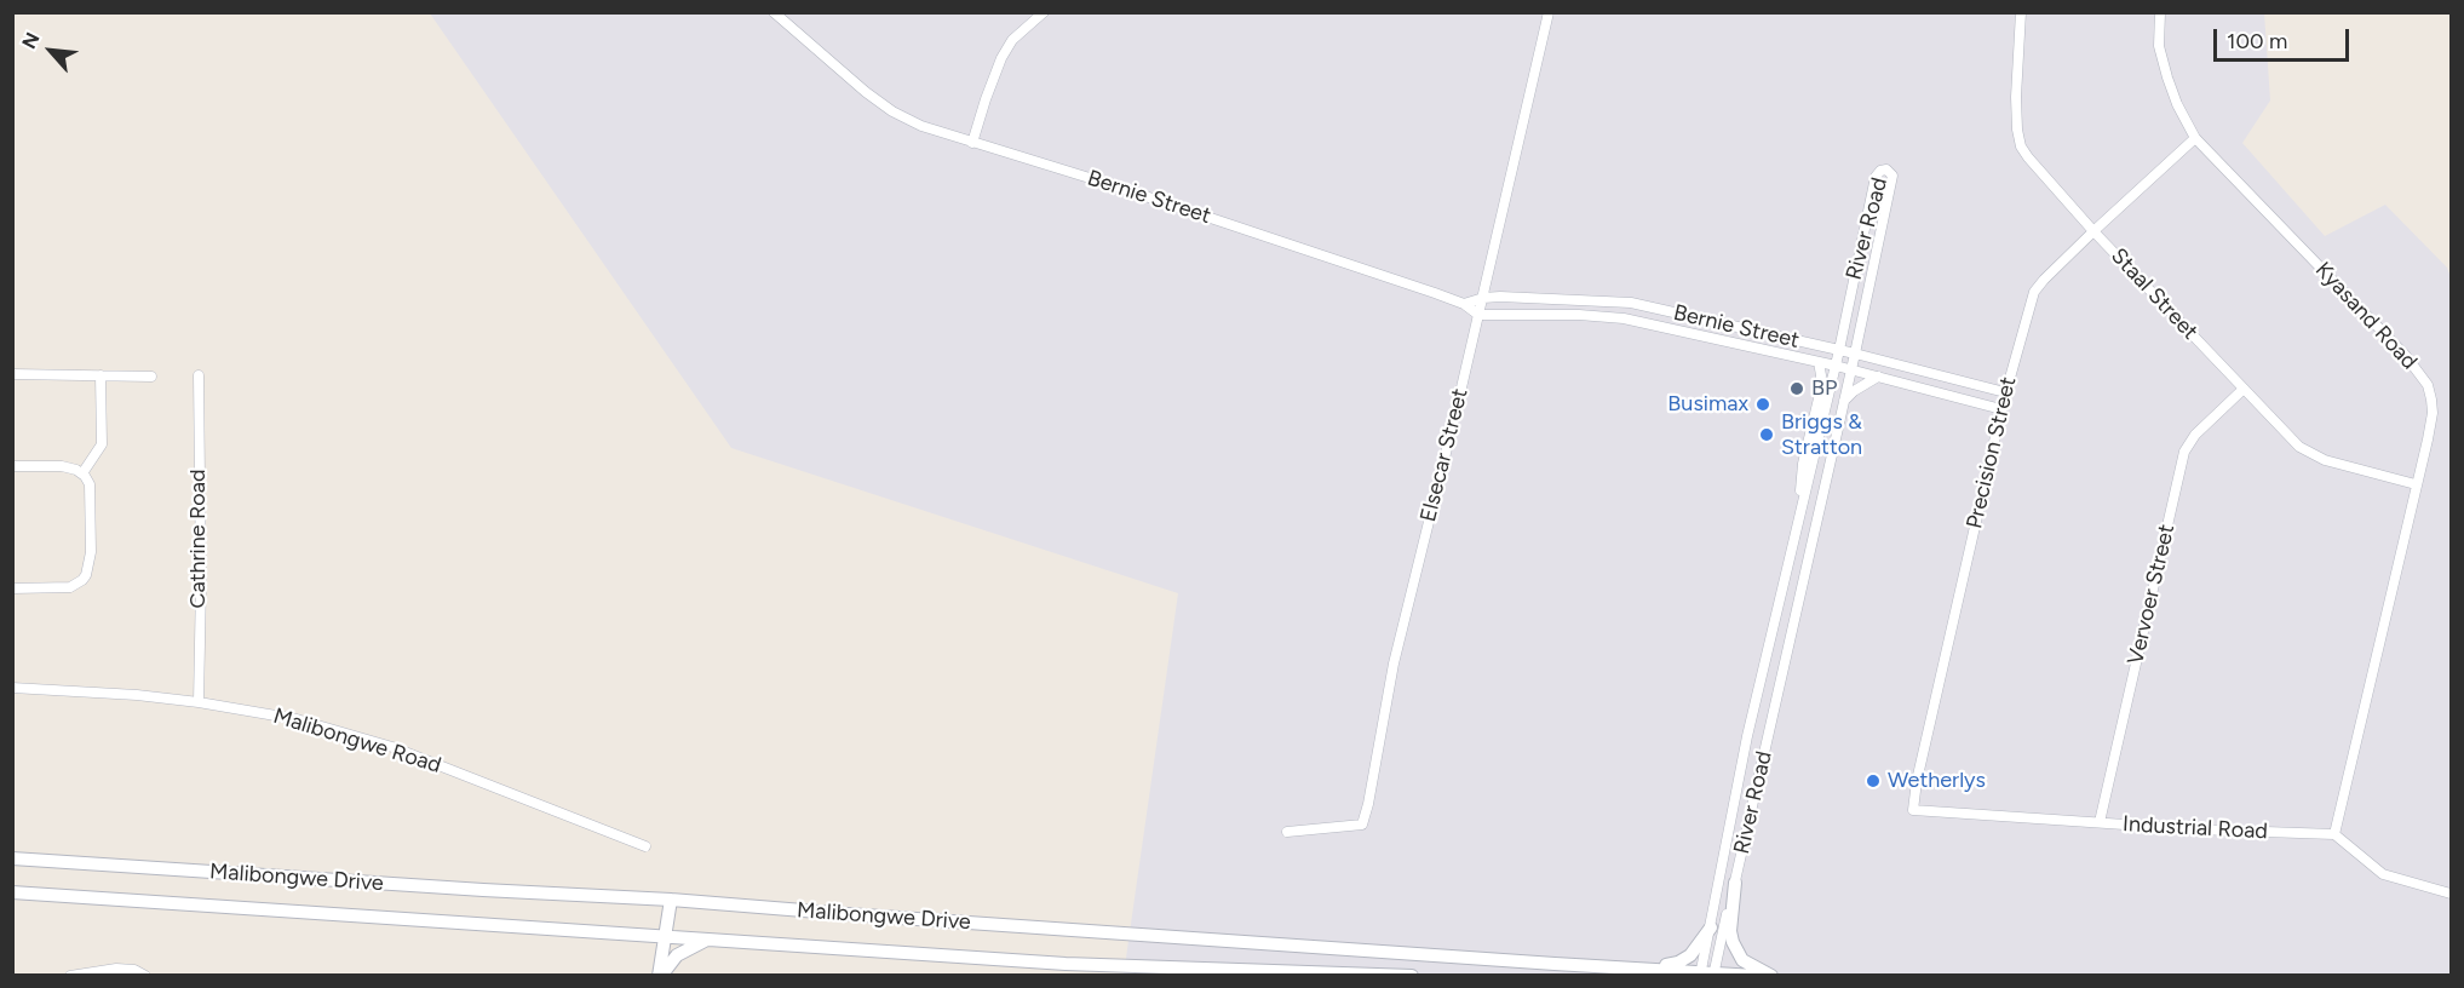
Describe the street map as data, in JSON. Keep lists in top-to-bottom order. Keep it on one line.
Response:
{"streets":{"main road":["Malibongwe Drive"],"street":["Bernie Street","River Road","Staal Street","Kyasand Road","Precision Street","Elsecar Street","Cathrine Road","Vervoer Street","Malibongwe Road","Industrial Road"]},"crossings":[["Bernie Street","River Road"],["Bernie Street","Precision Street"],["Bernie Street","Elsecar Street"],["River Road","Malibongwe Drive"],["Staal Street","Kyasand Road"],["Staal Street","Precision Street"],["Staal Street","Vervoer Street"],["Kyasand Road","Precision Street"],["Kyasand Road","Industrial Road"],["Precision Street","Industrial Road"],["Cathrine Road","Malibongwe Road"],["Vervoer Street","Industrial Road"]],"places":["BP","Busimax","Briggs & Stratton","Wetherlys"],"scale_bar":"100 m","north":"top left"}
